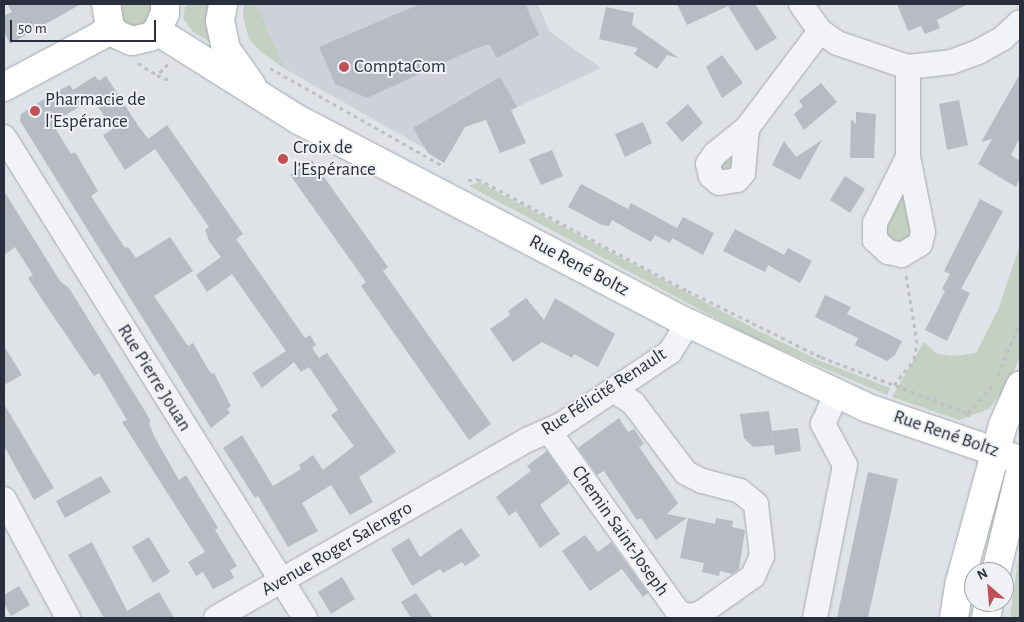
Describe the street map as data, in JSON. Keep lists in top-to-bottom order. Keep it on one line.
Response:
{"streets":{"main road":["Rue René Boltz"],"street":["Rue Pierre Jouan","Rue Félicité Renault","Chemin Saint-Joseph","Avenue Roger Salengro"]},"crossings":[["Rue René Boltz","Rue Félicité Renault"],["Rue Pierre Jouan","Avenue Roger Salengro"],["Rue Félicité Renault","Chemin Saint-Joseph"],["Rue Félicité Renault","Avenue Roger Salengro"]],"places":["ComptaCom","Pharmacie de l'Espérance","Croix de l'Espérance"],"scale_bar":"50 m","north":"top left"}
